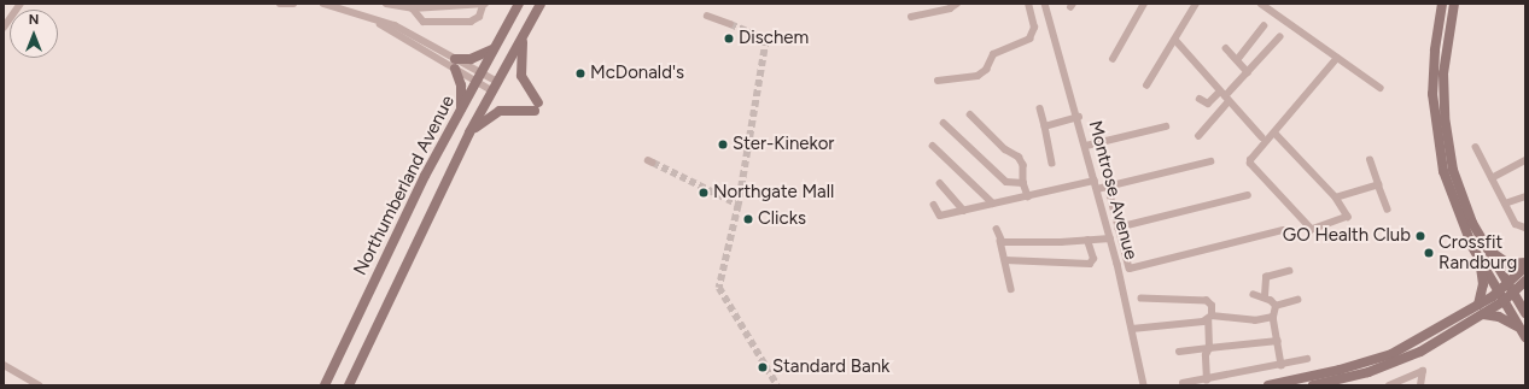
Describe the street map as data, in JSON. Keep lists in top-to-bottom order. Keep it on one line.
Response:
{"streets":{"main road":["Northumberland Avenue"],"street":["Montrose Avenue"]},"places":["Dischem","McDonald's","Ster-Kinekor","Northgate Mall","Clicks","GO Health Club","Crossfit Randburg","Standard Bank"],"north":"top"}
